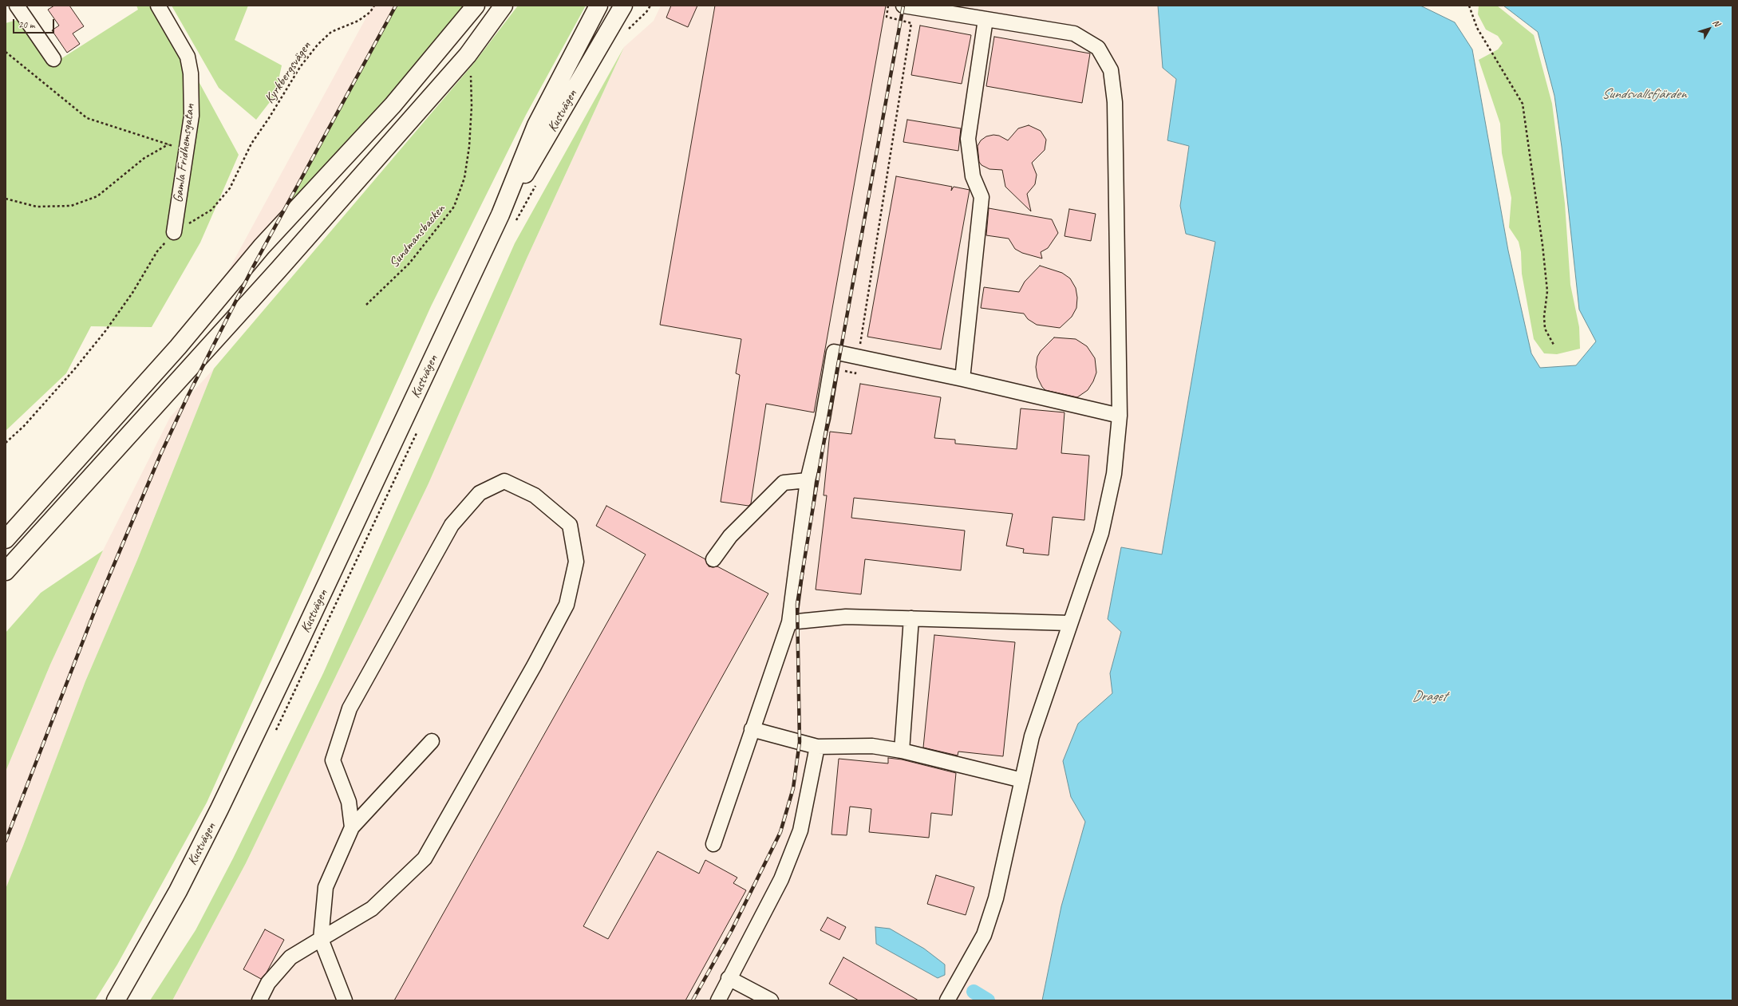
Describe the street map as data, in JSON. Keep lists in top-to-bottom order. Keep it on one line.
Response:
{"streets":{"main road":["Kustvägen"],"street":["Gamla Fridhemsgatan"],"path":["Kyrkbergsvägen","Sundmansbacken"]},"crossings":[["Kyrkbergsvägen","Gamla Fridhemsgatan"]],"water":["Sundsvallsfjärden","Draget"],"scale_bar":"20 m","north":"top right"}
